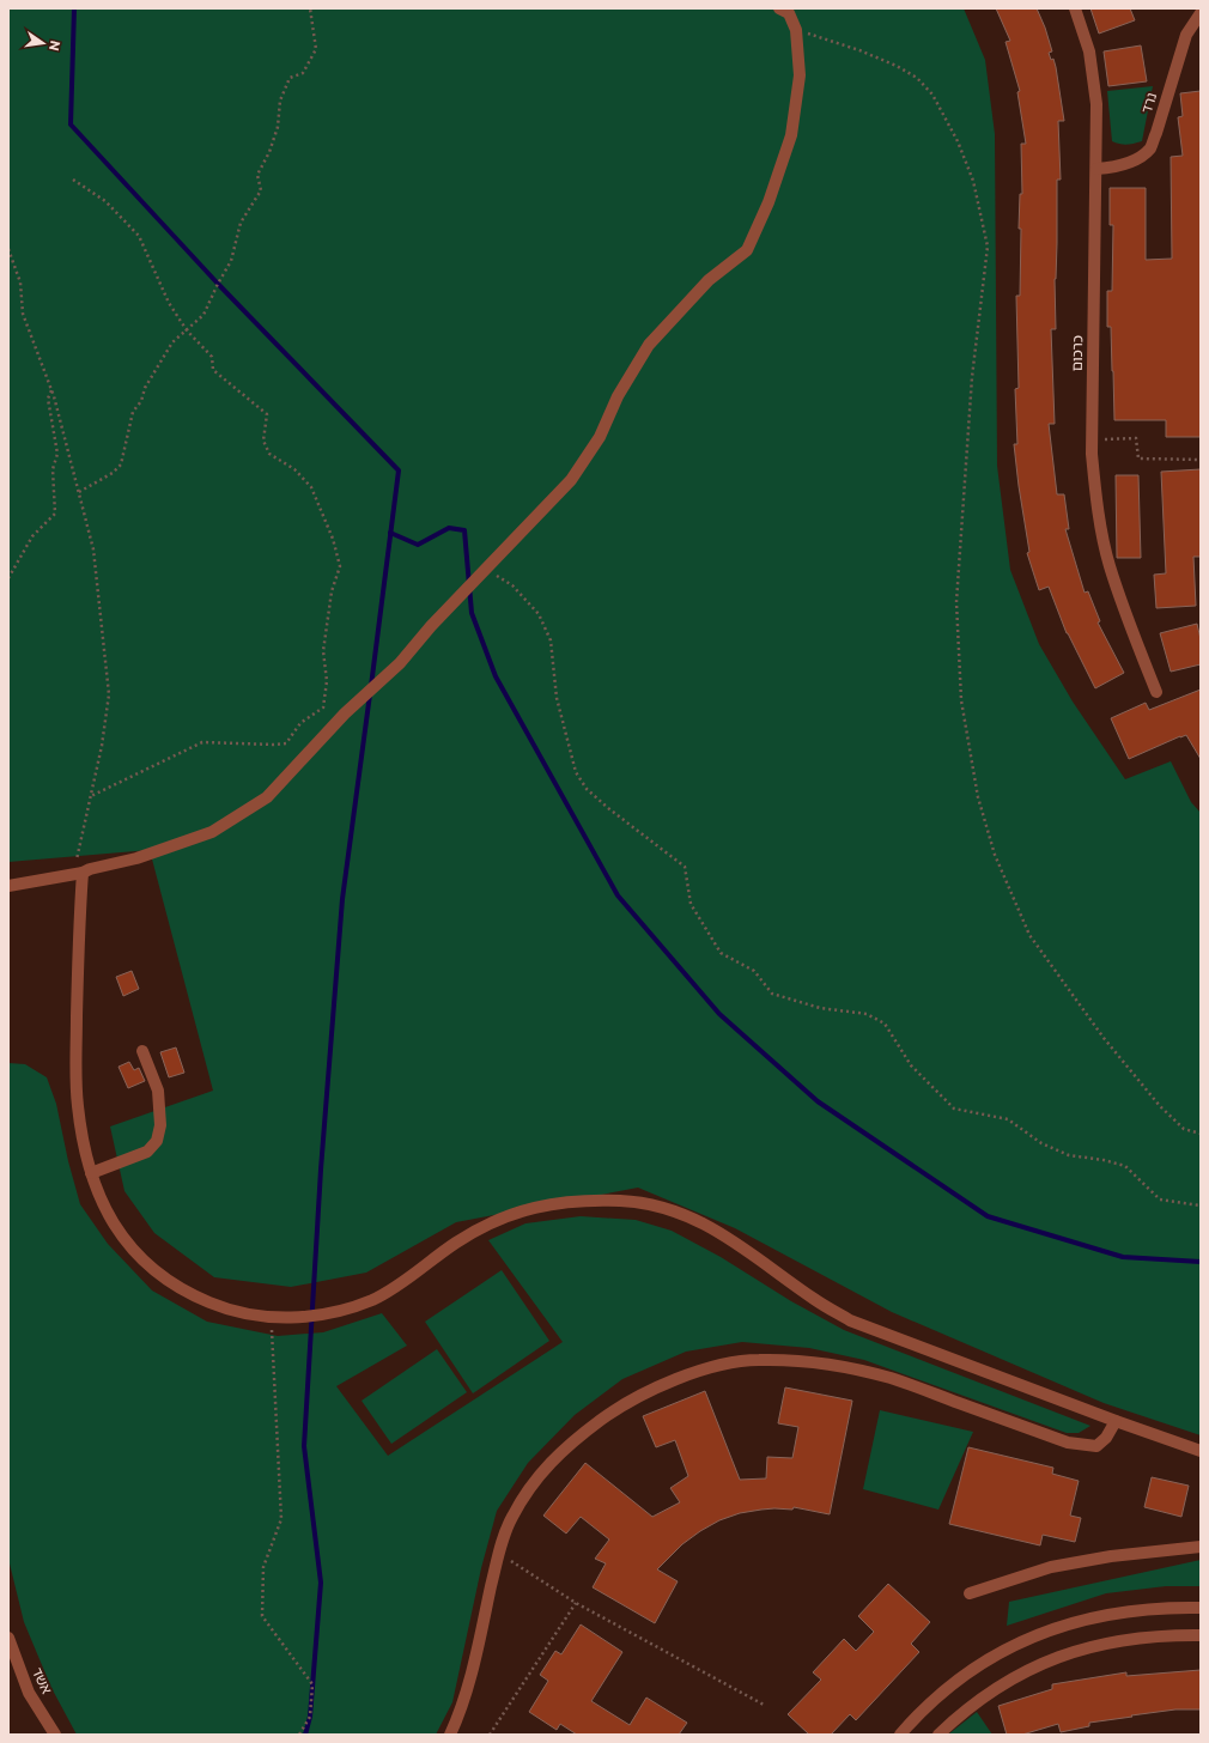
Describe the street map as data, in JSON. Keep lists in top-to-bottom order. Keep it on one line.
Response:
{"streets":{"street":["נרד","כרכום","אשד"]},"crossings":[["נרד","כרכום"]],"north":"right"}
